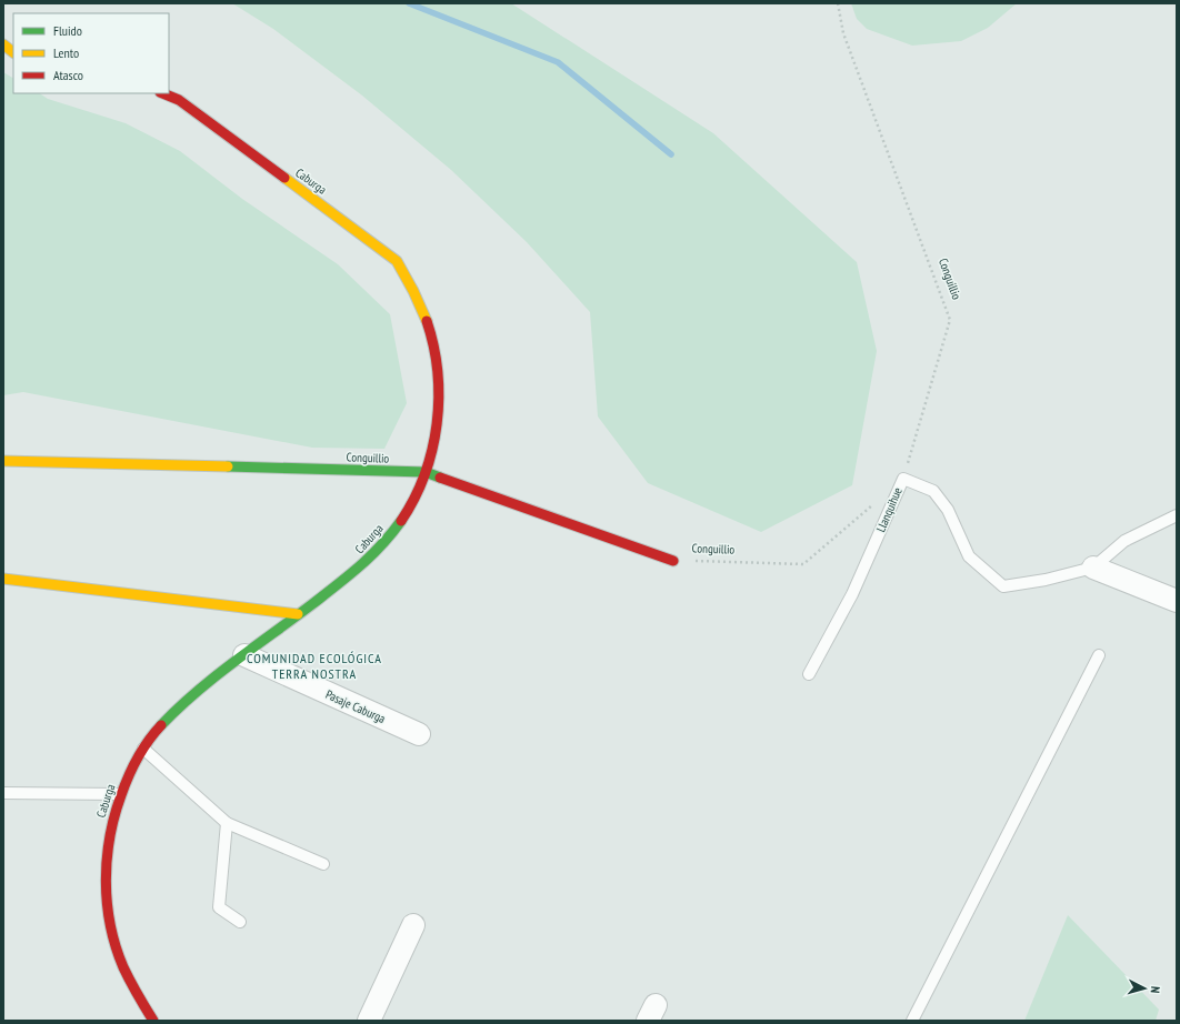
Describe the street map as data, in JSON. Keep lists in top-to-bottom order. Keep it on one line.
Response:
{"streets":{"street":["Caburga","Conguillio","Pasaje Caburga"],"lane":["Llanquihue"]},"crossings":[["Caburga","Conguillio"],["Caburga","Pasaje Caburga"],["Conguillio","Llanquihue"]],"districts":["COMUNIDAD ECOLÓGICA TERRA NOSTRA"],"legend":["Fluido","Lento","Atasco"],"north":"right"}
